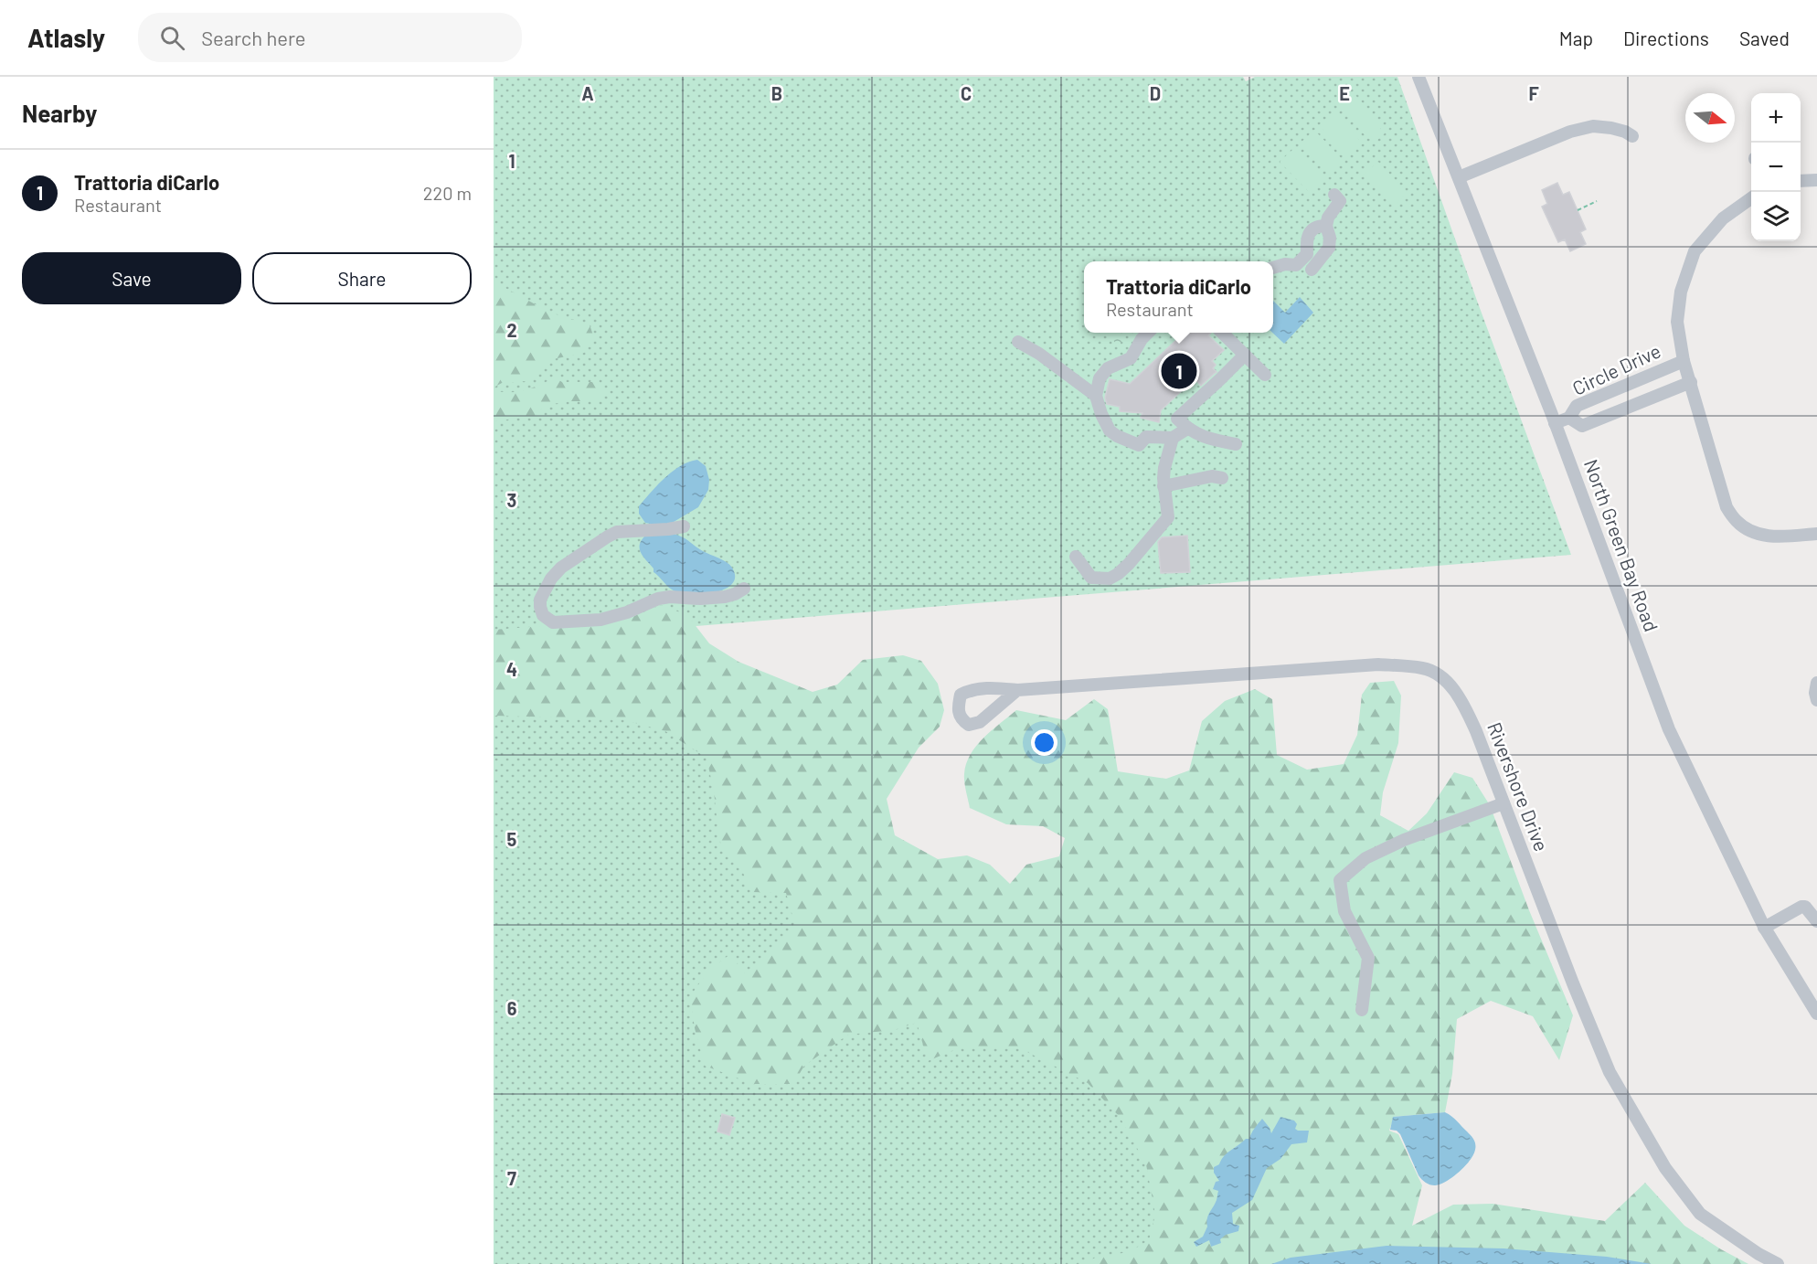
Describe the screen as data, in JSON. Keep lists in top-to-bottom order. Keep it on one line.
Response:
{"streets":{"street":["Circle Drive","North Green Bay Road","Rivershore Drive"]},"crossings":[["Circle Drive","North Green Bay Road"]],"north":"right","page":{"header":"Atlasly","search":"Search here","nav":["Map","Directions","Saved"],"heading":"Nearby","map_buttons":["+","−"],"list":[{"mark":"1","name":"Trattoria diCarlo","note":"Restaurant","value":"220 m"}],"buttons":["Save","Share"],"popup":["Trattoria diCarlo","Restaurant"],"pins":"1"},"grid":{"columns":["A","B","C","D","E","F"],"rows":["1","2","3","4","5","6","7"]}}
